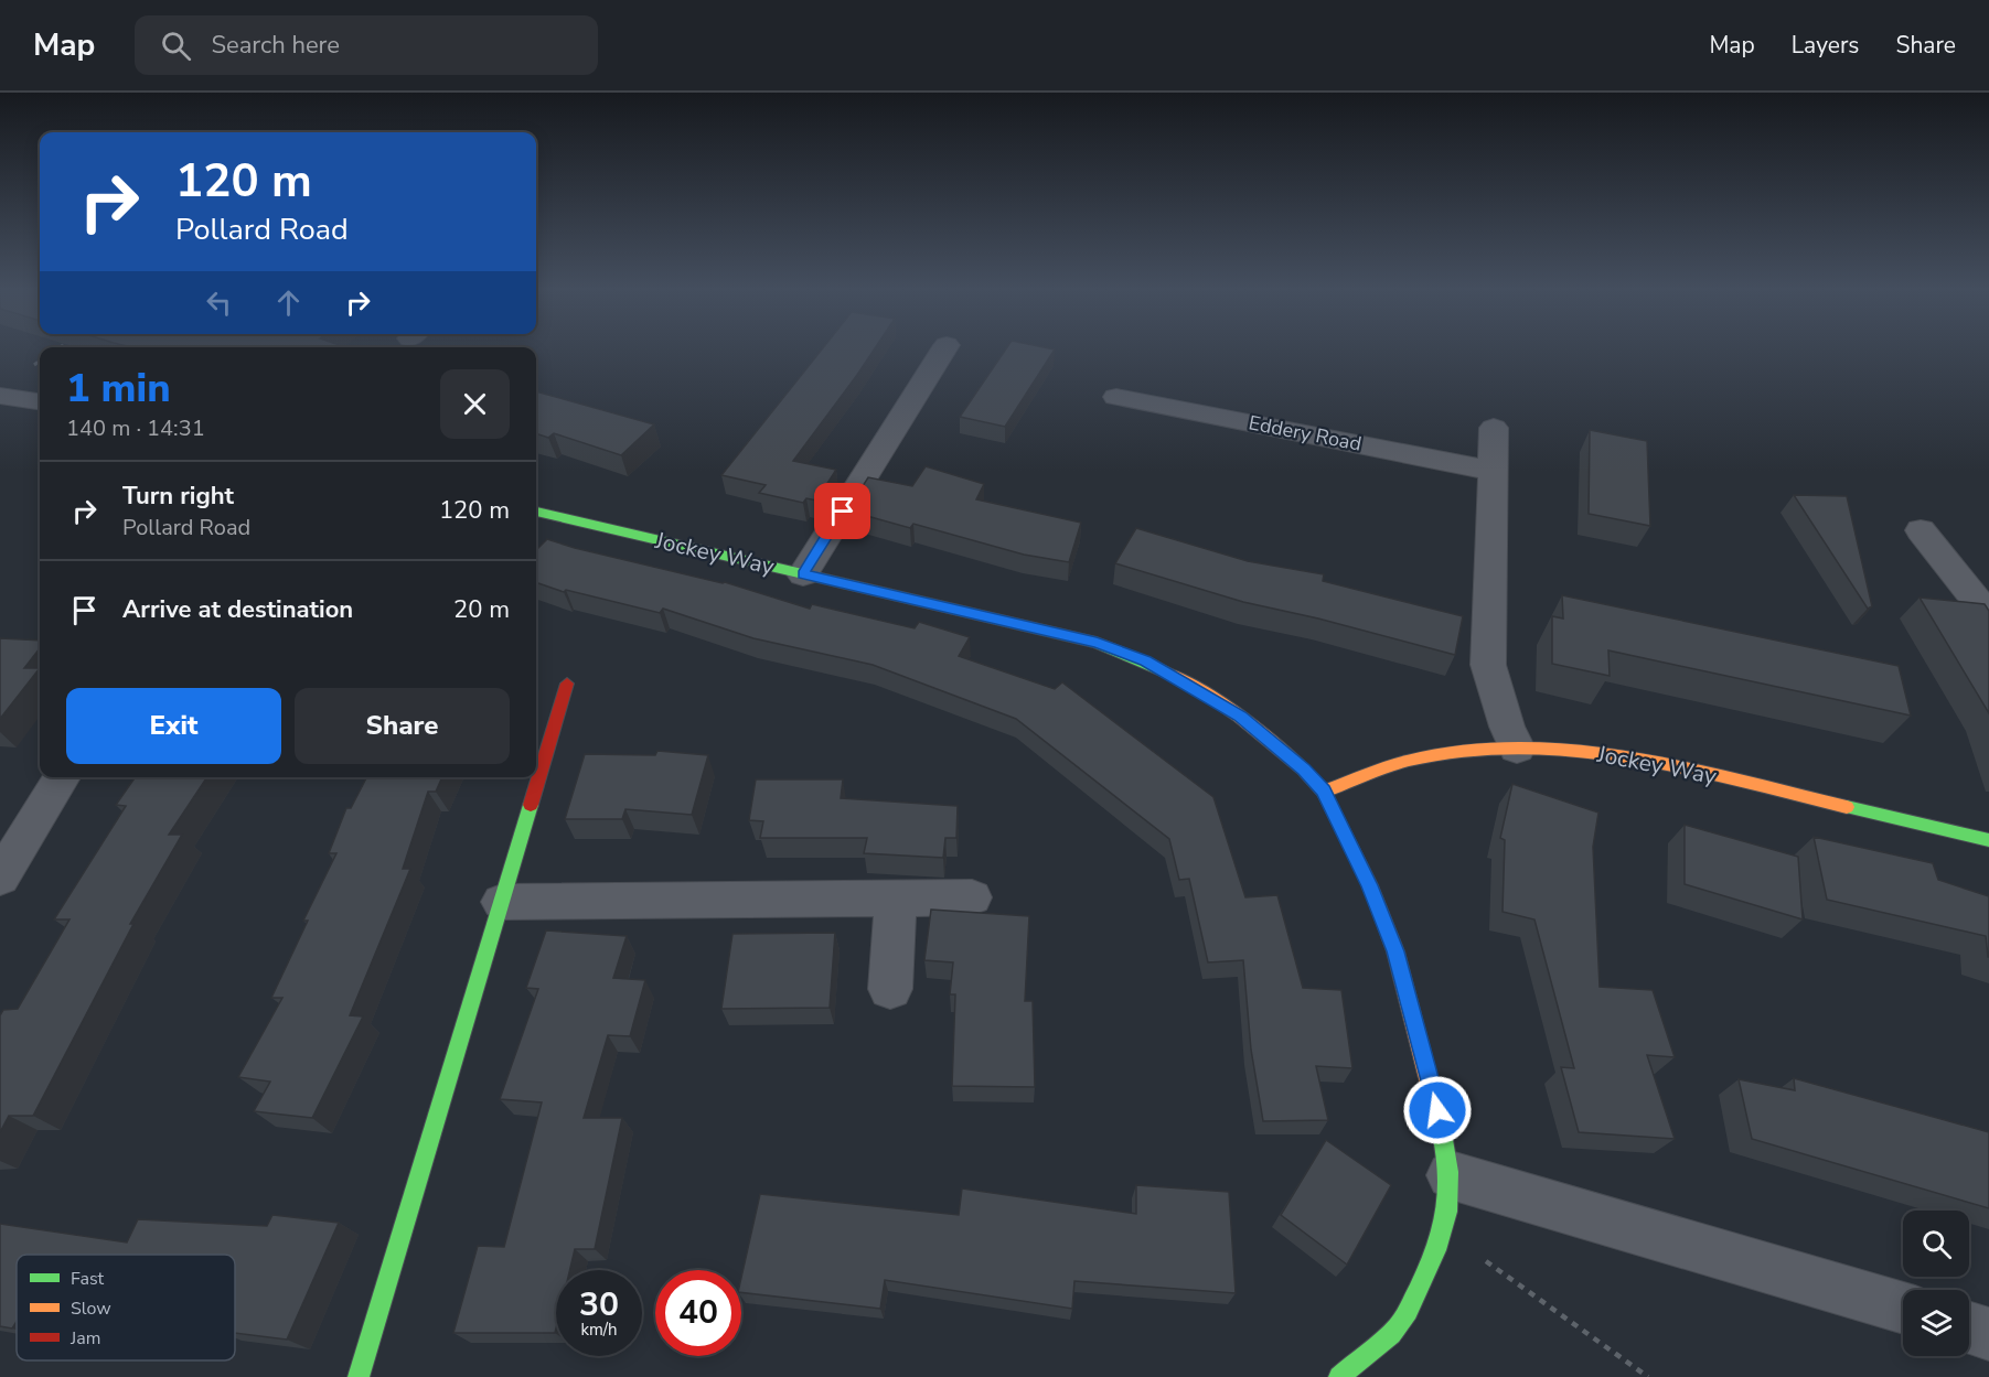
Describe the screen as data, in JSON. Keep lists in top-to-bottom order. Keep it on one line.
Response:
{"streets":{"street":["Eddery Road","Jockey Way"]},"legend":["Fast","Slow","Jam"],"page":{"header":"Map","search":"Search here","nav":["Map","Layers","Share"],"turn":["120 m","Pollard Road"],"heading":["1 min","140 m · 14:31"],"list":[{"name":"Turn right","note":"Pollard Road","value":"120 m"},{"name":"Arrive at destination","value":"20 m"}],"buttons":["Exit","Share"],"speed":"30 km/h","limit":"40"}}
